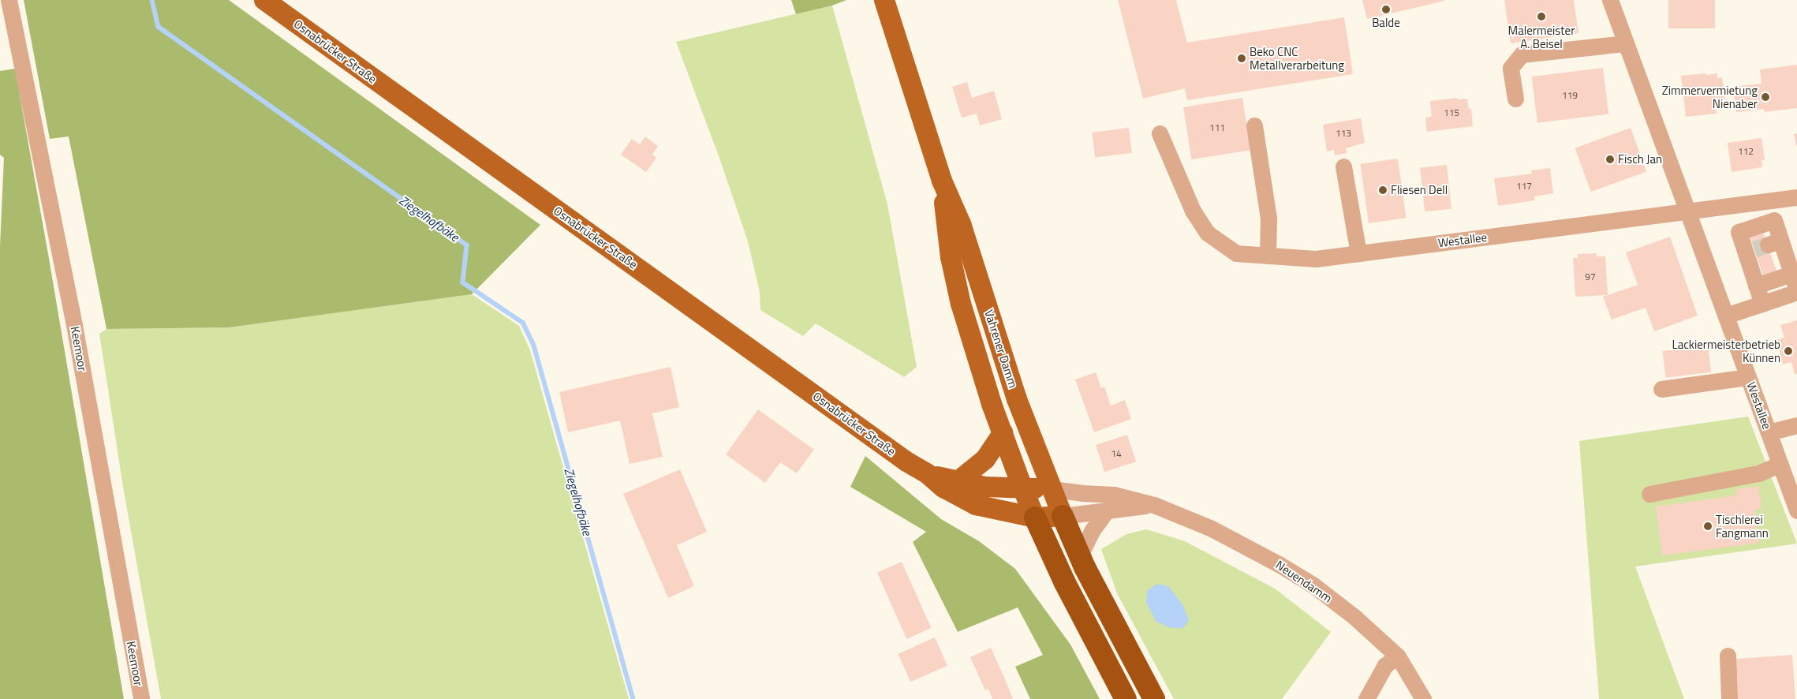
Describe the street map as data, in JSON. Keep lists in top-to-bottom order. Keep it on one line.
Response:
{"streets":{"main road":["Osnabrücker Straße","Vahrener Damm"],"street":["Westallee","Keemoor","Neuendamm"]},"crossings":[["Osnabrücker Straße","Vahrener Damm"],["Osnabrücker Straße","Neuendamm"],["Vahrener Damm","Neuendamm"]],"water":["Ziegelhofbäke"],"places":["Balde","Malermeister A. Beisel","Beko CNC Metallverarbeitung","Zimmervermietung Nienaber","Fisch Jan","Fliesen Dell","Lackiermeisterbetrieb Künnen","Tischlerei Fangmann"],"house_numbers":["119","115","111","113","112","117","97","14"]}
